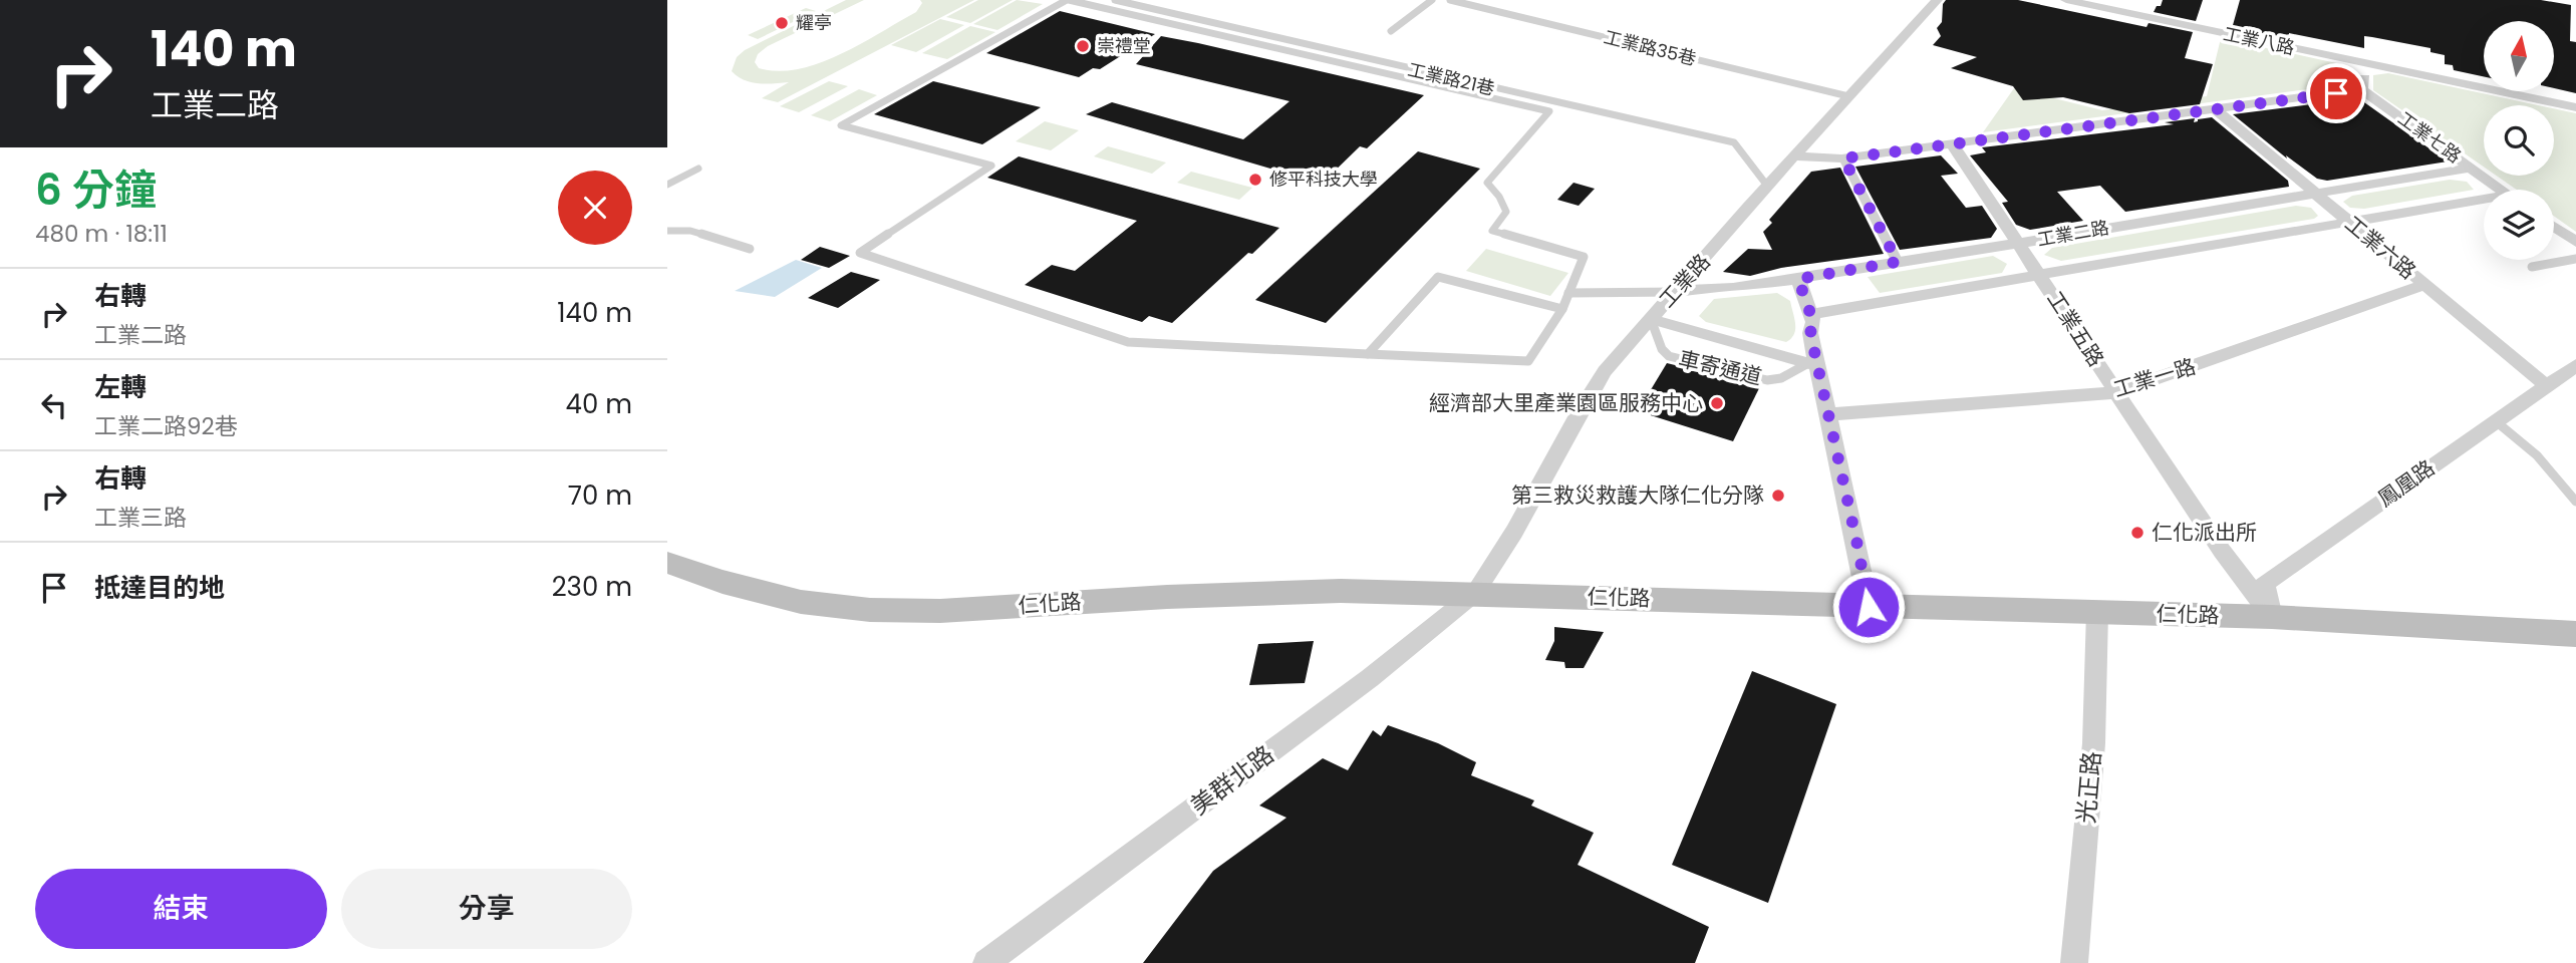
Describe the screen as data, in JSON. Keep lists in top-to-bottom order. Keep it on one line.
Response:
{"streets":{"main road":["仁化路"],"street":["工業八路","工業七路","工業二路","工業六路","工業路","工業五路","工業一路","鳳凰路","美群北路","光正路"],"lane":["工業路35巷","工業路21巷","車寄通道"]},"crossings":[["工業路35巷","工業路"],["工業路21巷","工業路"],["工業七路","工業二路"],["工業二路","工業六路"],["工業二路","工業路"],["工業二路","工業五路"],["工業六路","工業一路"],["工業六路","鳳凰路"],["工業路","車寄通道"],["工業路","仁化路"],["工業路","美群北路"],["工業五路","工業一路"],["工業五路","鳳凰路"],["工業五路","仁化路"],["鳳凰路","仁化路"],["仁化路","美群北路"],["仁化路","光正路"]],"places":["耀亭","崇禮堂","修平科技大學","經濟部大里產業園區服務中心","第三救災救護大隊仁化分隊","仁化派出所"],"north":"top","page":{"turn":["140 m","工業二路"],"heading":["6 分鐘","480 m · 18:11"],"list":[{"name":"右轉","note":"工業二路","value":"140 m"},{"name":"左轉","note":"工業二路92巷","value":"40 m"},{"name":"右轉","note":"工業三路","value":"70 m"},{"name":"抵達目的地","value":"230 m"}],"buttons":["結束","分享"]}}
